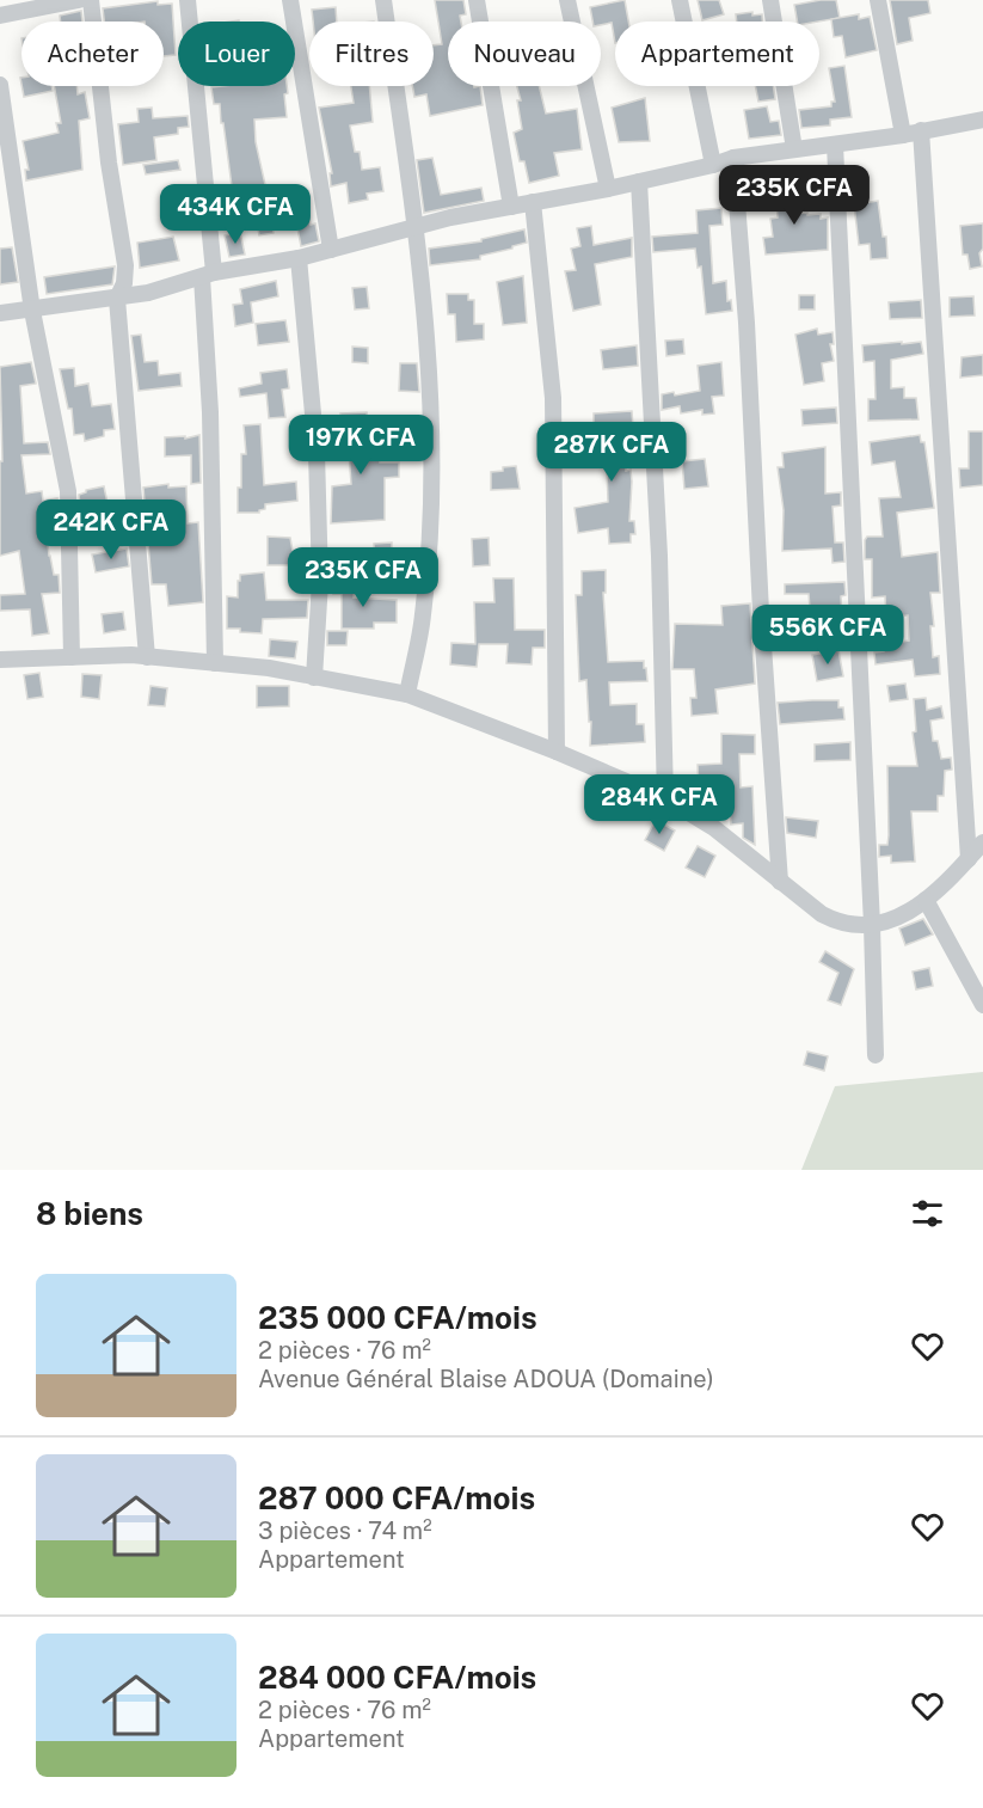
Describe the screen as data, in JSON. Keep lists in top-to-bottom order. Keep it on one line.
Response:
{"page":{"chip":["Acheter","Louer","Filtres","Nouveau","Appartement"],"price":["235K CFA","434K CFA","197K CFA","287K CFA","242K CFA","235K CFA","556K CFA","284K CFA"],"heading":"8 biens","list":[{"name":"235 000 CFA/mois","note":"2 pièces · 76 m² · Avenue Général Blaise ADOUA (Domaine)"},{"name":"287 000 CFA/mois","note":"3 pièces · 74 m² · Appartement"},{"name":"284 000 CFA/mois","note":"2 pièces · 76 m² · Appartement"}]}}
